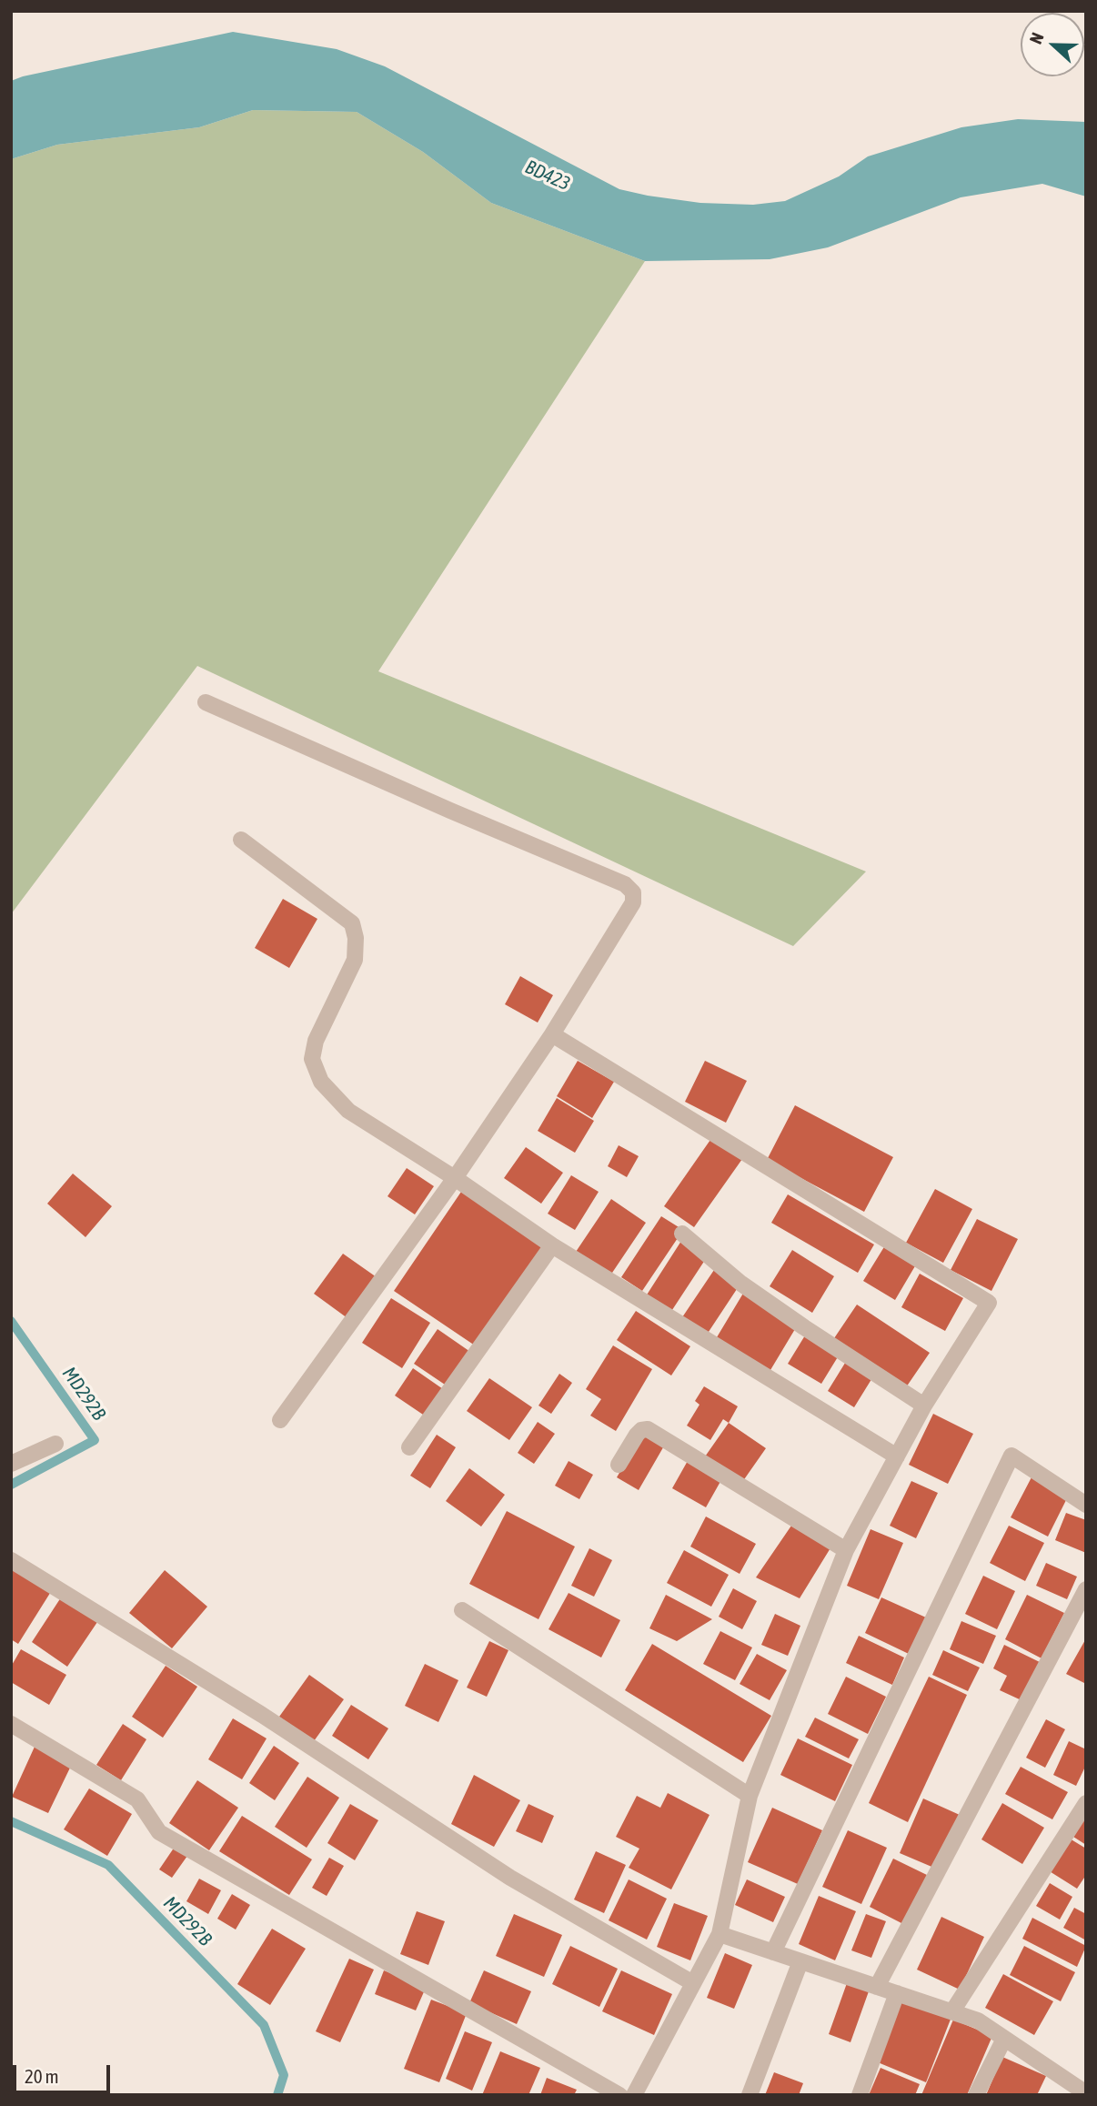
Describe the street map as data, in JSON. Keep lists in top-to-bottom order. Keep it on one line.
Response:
{"water":["BD423","MD292B"],"scale_bar":"20 m","north":"left"}
